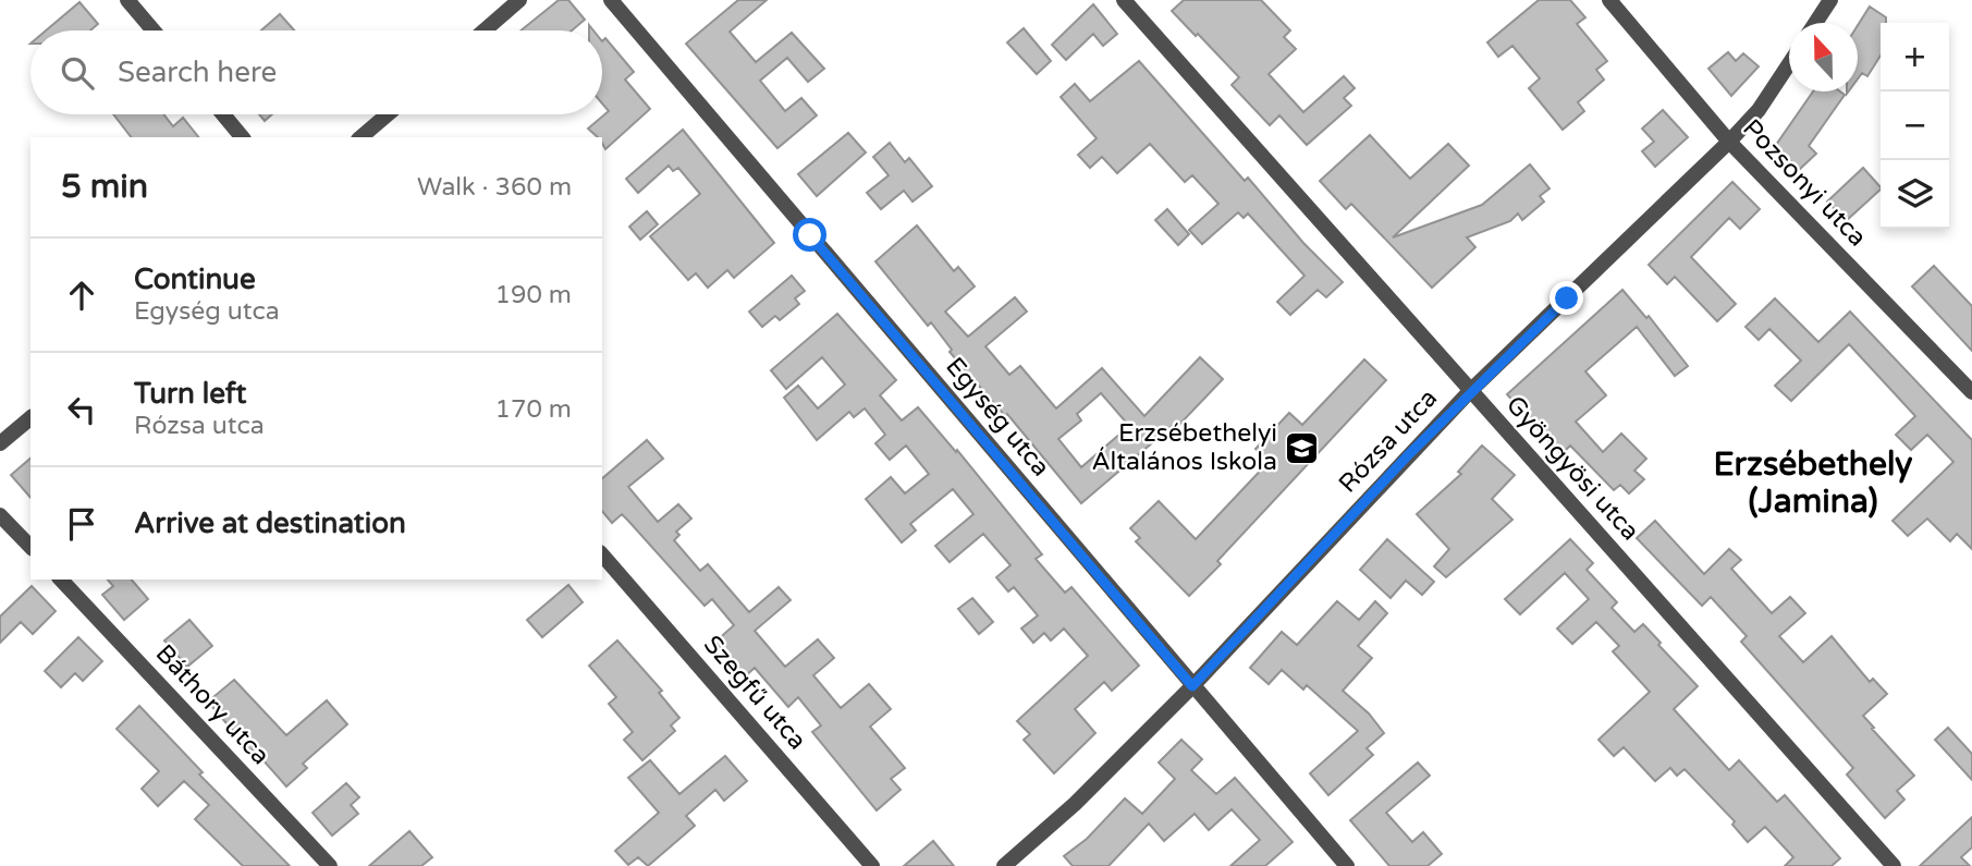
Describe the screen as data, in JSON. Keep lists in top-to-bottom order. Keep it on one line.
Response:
{"streets":{"street":["Pozsonyi utca","Egység utca","Rózsa utca","Gyöngyösi utca","Szegfű utca","Báthory utca"]},"crossings":[["Pozsonyi utca","Rózsa utca"],["Egység utca","Rózsa utca"],["Rózsa utca","Gyöngyösi utca"]],"districts":["Erzsébethely (Jamina)"],"places":{"school or university":["Erzsébethelyi Általános Iskola"]},"north":"top","page":{"map_buttons":["+","−"],"search":"Search here","heading":["5 min","Walk · 360 m"],"list":[["Continue","Egység utca","190 m"],["Turn left","Rózsa utca","170 m"],"Arrive at destination"]}}
